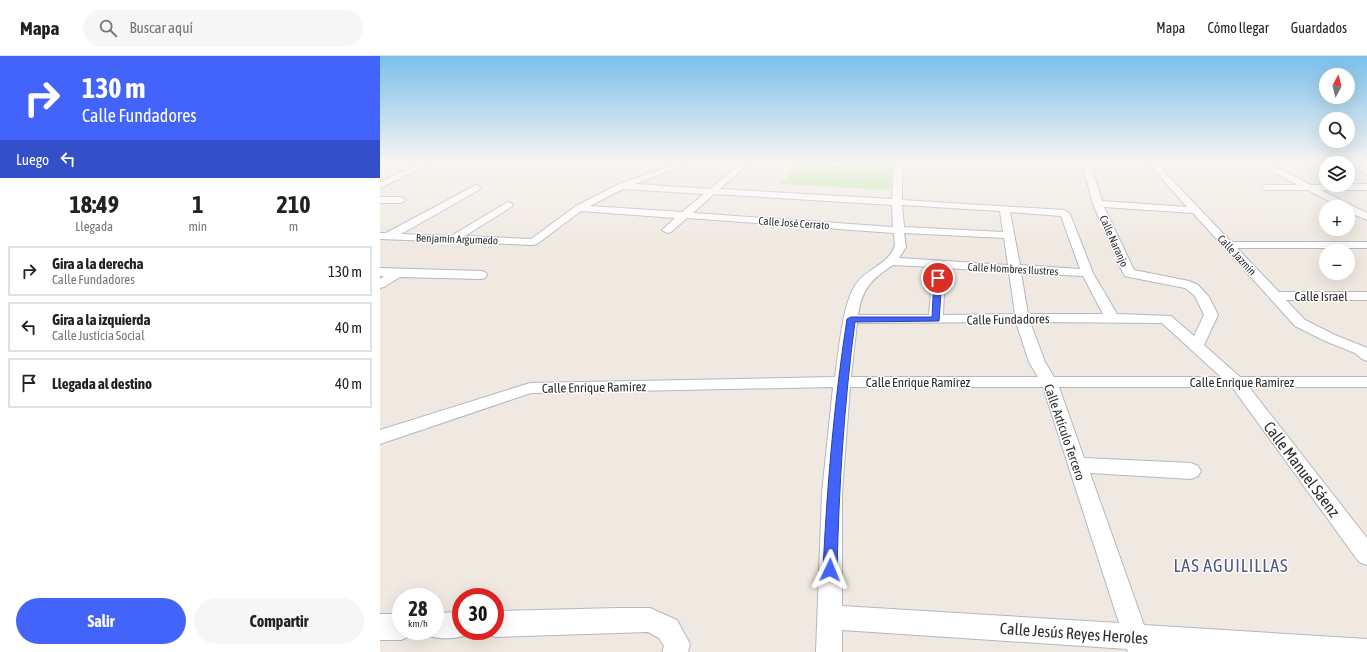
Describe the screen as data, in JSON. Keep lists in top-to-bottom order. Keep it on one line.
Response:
{"streets":{"street":["Calle José Cerrato","Benjamín Argumedo","Calle Naranjo","Calle Jazmín","Calle Hombres Ilustres","Calle Israel","Calle Fundadores","Calle Enrique Ramírez","Calle Artículo Tercero","Calle Manuel Sáenz","Calle Jesús Reyes Heroles"]},"crossings":[["Calle José Cerrato","Benjamín Argumedo"],["Calle José Cerrato","Calle Artículo Tercero"],["Calle Naranjo","Calle Fundadores"],["Calle Jazmín","Calle Israel"],["Calle Hombres Ilustres","Calle Artículo Tercero"],["Calle Fundadores","Calle Artículo Tercero"],["Calle Enrique Ramírez","Calle Artículo Tercero"],["Calle Enrique Ramírez","Calle Manuel Sáenz"],["Calle Artículo Tercero","Calle Jesús Reyes Heroles"]],"districts":["LAS AGUILILLAS"],"north":"top","page":{"header":"Mapa","search":"Buscar aquí","nav":["Mapa","Cómo llegar","Guardados"],"turn":["130 m","Calle Fundadores"],"map_buttons":["+","−"],"then":"Luego","eta":["18:49","Llegada","1","min","210","m"],"list":[{"name":"Gira a la derecha","note":"Calle Fundadores","value":"130 m"},{"name":"Gira a la izquierda","note":"Calle Justicia Social","value":"40 m"},{"name":"Llegada al destino","value":"40 m"}],"speed":"28 km/h","limit":"30","buttons":["Salir","Compartir"]}}
